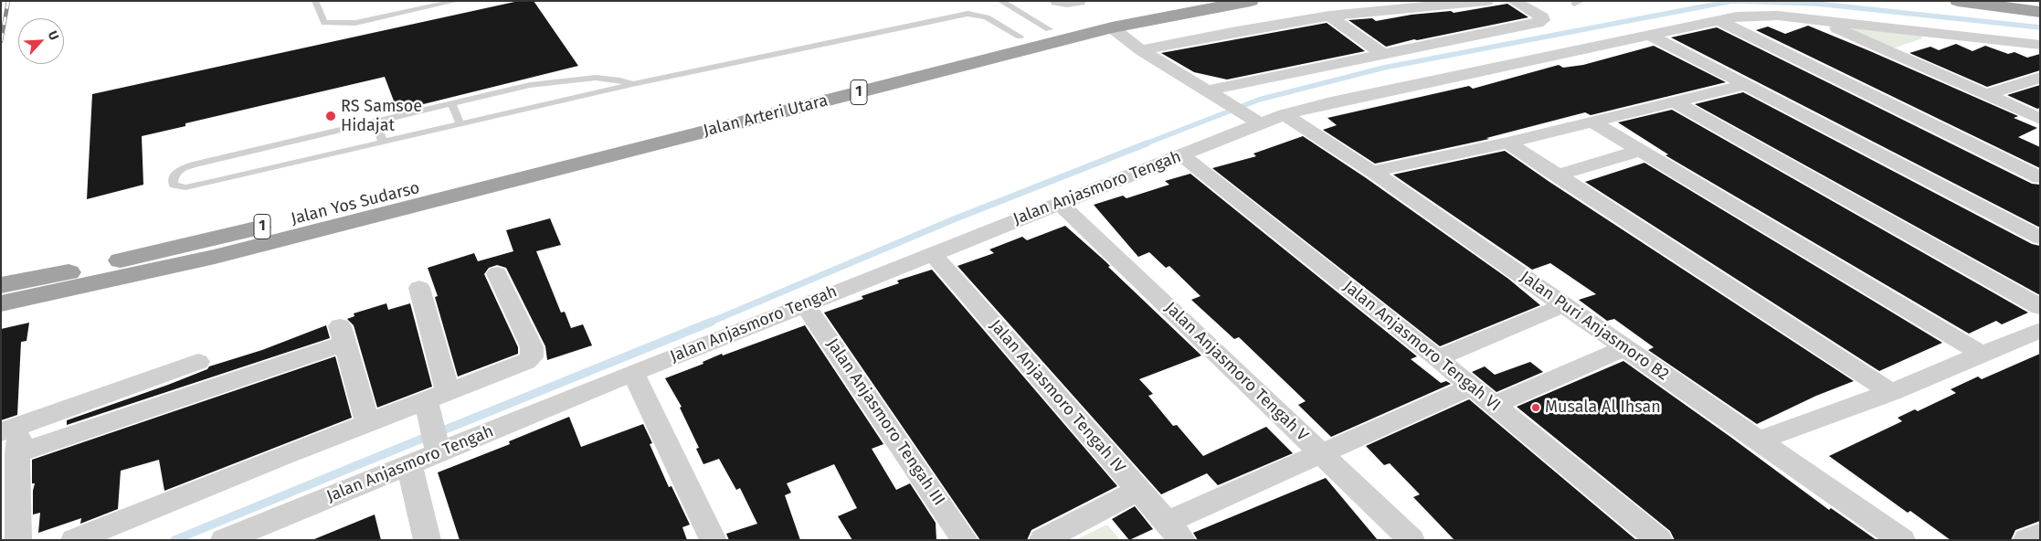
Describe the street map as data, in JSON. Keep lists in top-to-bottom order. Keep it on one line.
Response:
{"streets":{"highway":["1","Jalan Arteri Utara","Jalan Yos Sudarso"],"street":["Jalan Anjasmoro Tengah","Jalan Puri Anjasmoro B2","Jalan Anjasmoro Tengah VI","Jalan Anjasmoro Tengah V","Jalan Anjasmoro Tengah IV","Jalan Anjasmoro Tengah III"]},"crossings":[["Jalan Arteri Utara","Jalan Yos Sudarso"],["Jalan Anjasmoro Tengah","Jalan Puri Anjasmoro B2"],["Jalan Anjasmoro Tengah","Jalan Anjasmoro Tengah VI"],["Jalan Anjasmoro Tengah","Jalan Anjasmoro Tengah V"],["Jalan Anjasmoro Tengah","Jalan Anjasmoro Tengah IV"],["Jalan Anjasmoro Tengah","Jalan Anjasmoro Tengah III"]],"places":["RS Samsoe Hidajat","Musala Al Ihsan"],"north":"top right"}
